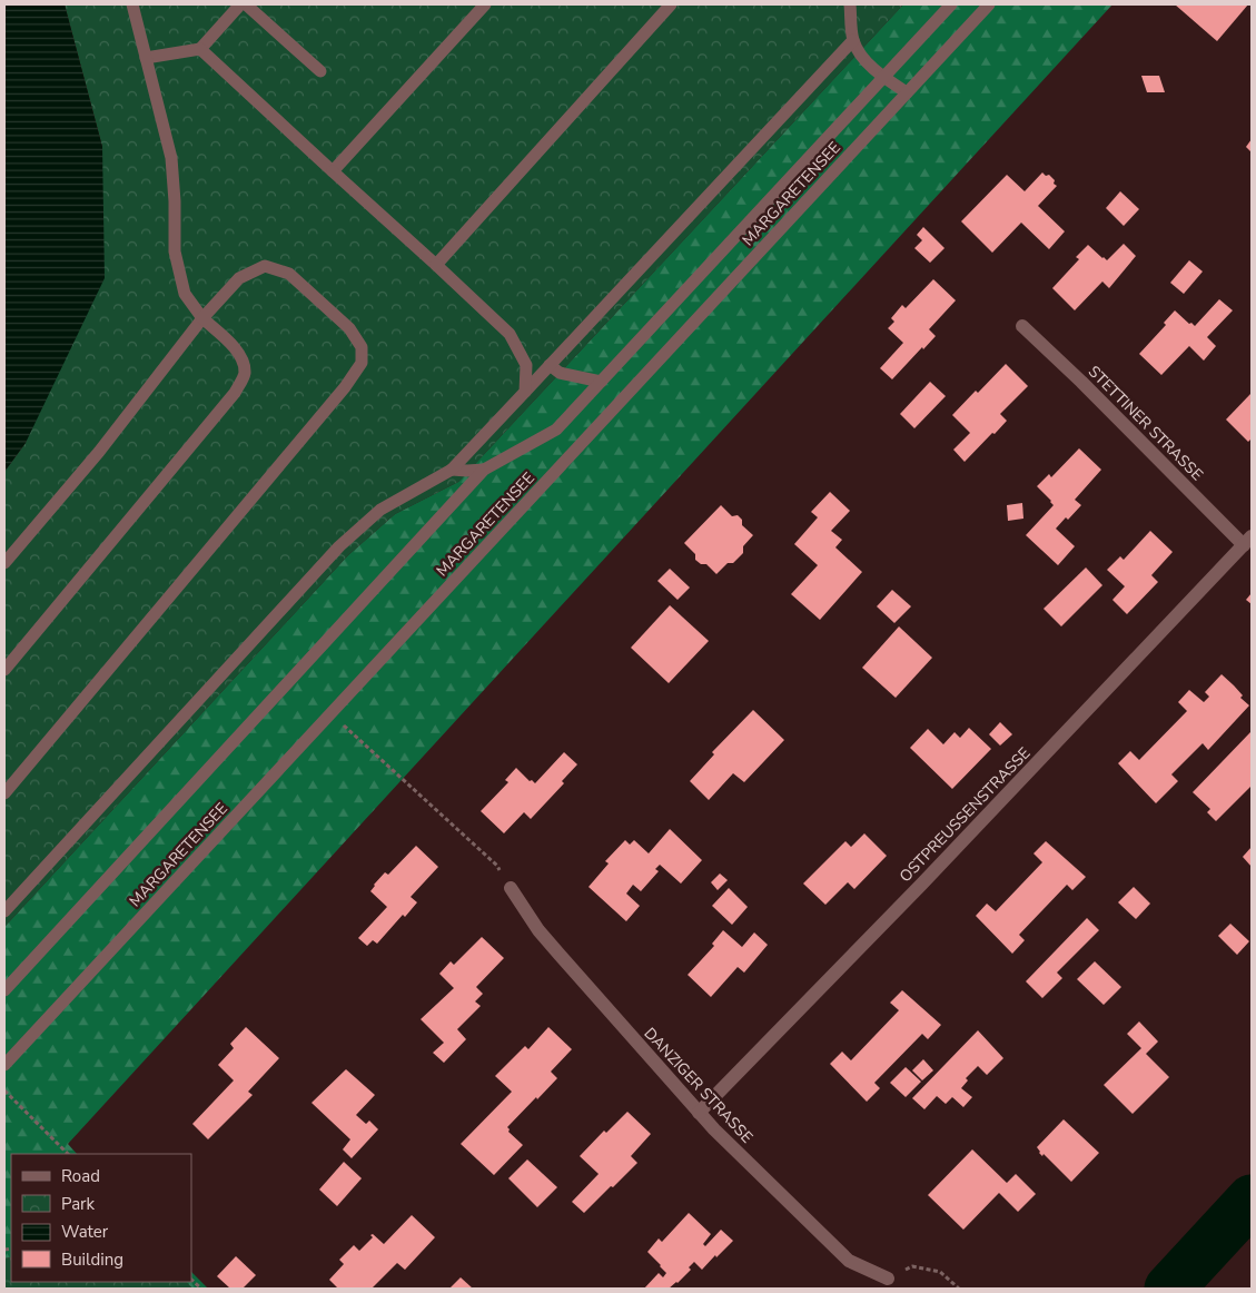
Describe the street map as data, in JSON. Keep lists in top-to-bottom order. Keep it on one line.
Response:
{"streets":{"street":["STETTINER STRASSE","OSTPREUSSENSTRASSE","DANZIGER STRASSE"],"lane":["MARGARETENSEE"]},"crossings":[["STETTINER STRASSE","OSTPREUSSENSTRASSE"],["OSTPREUSSENSTRASSE","DANZIGER STRASSE"]],"legend":["Road","Park","Water","Building"]}
